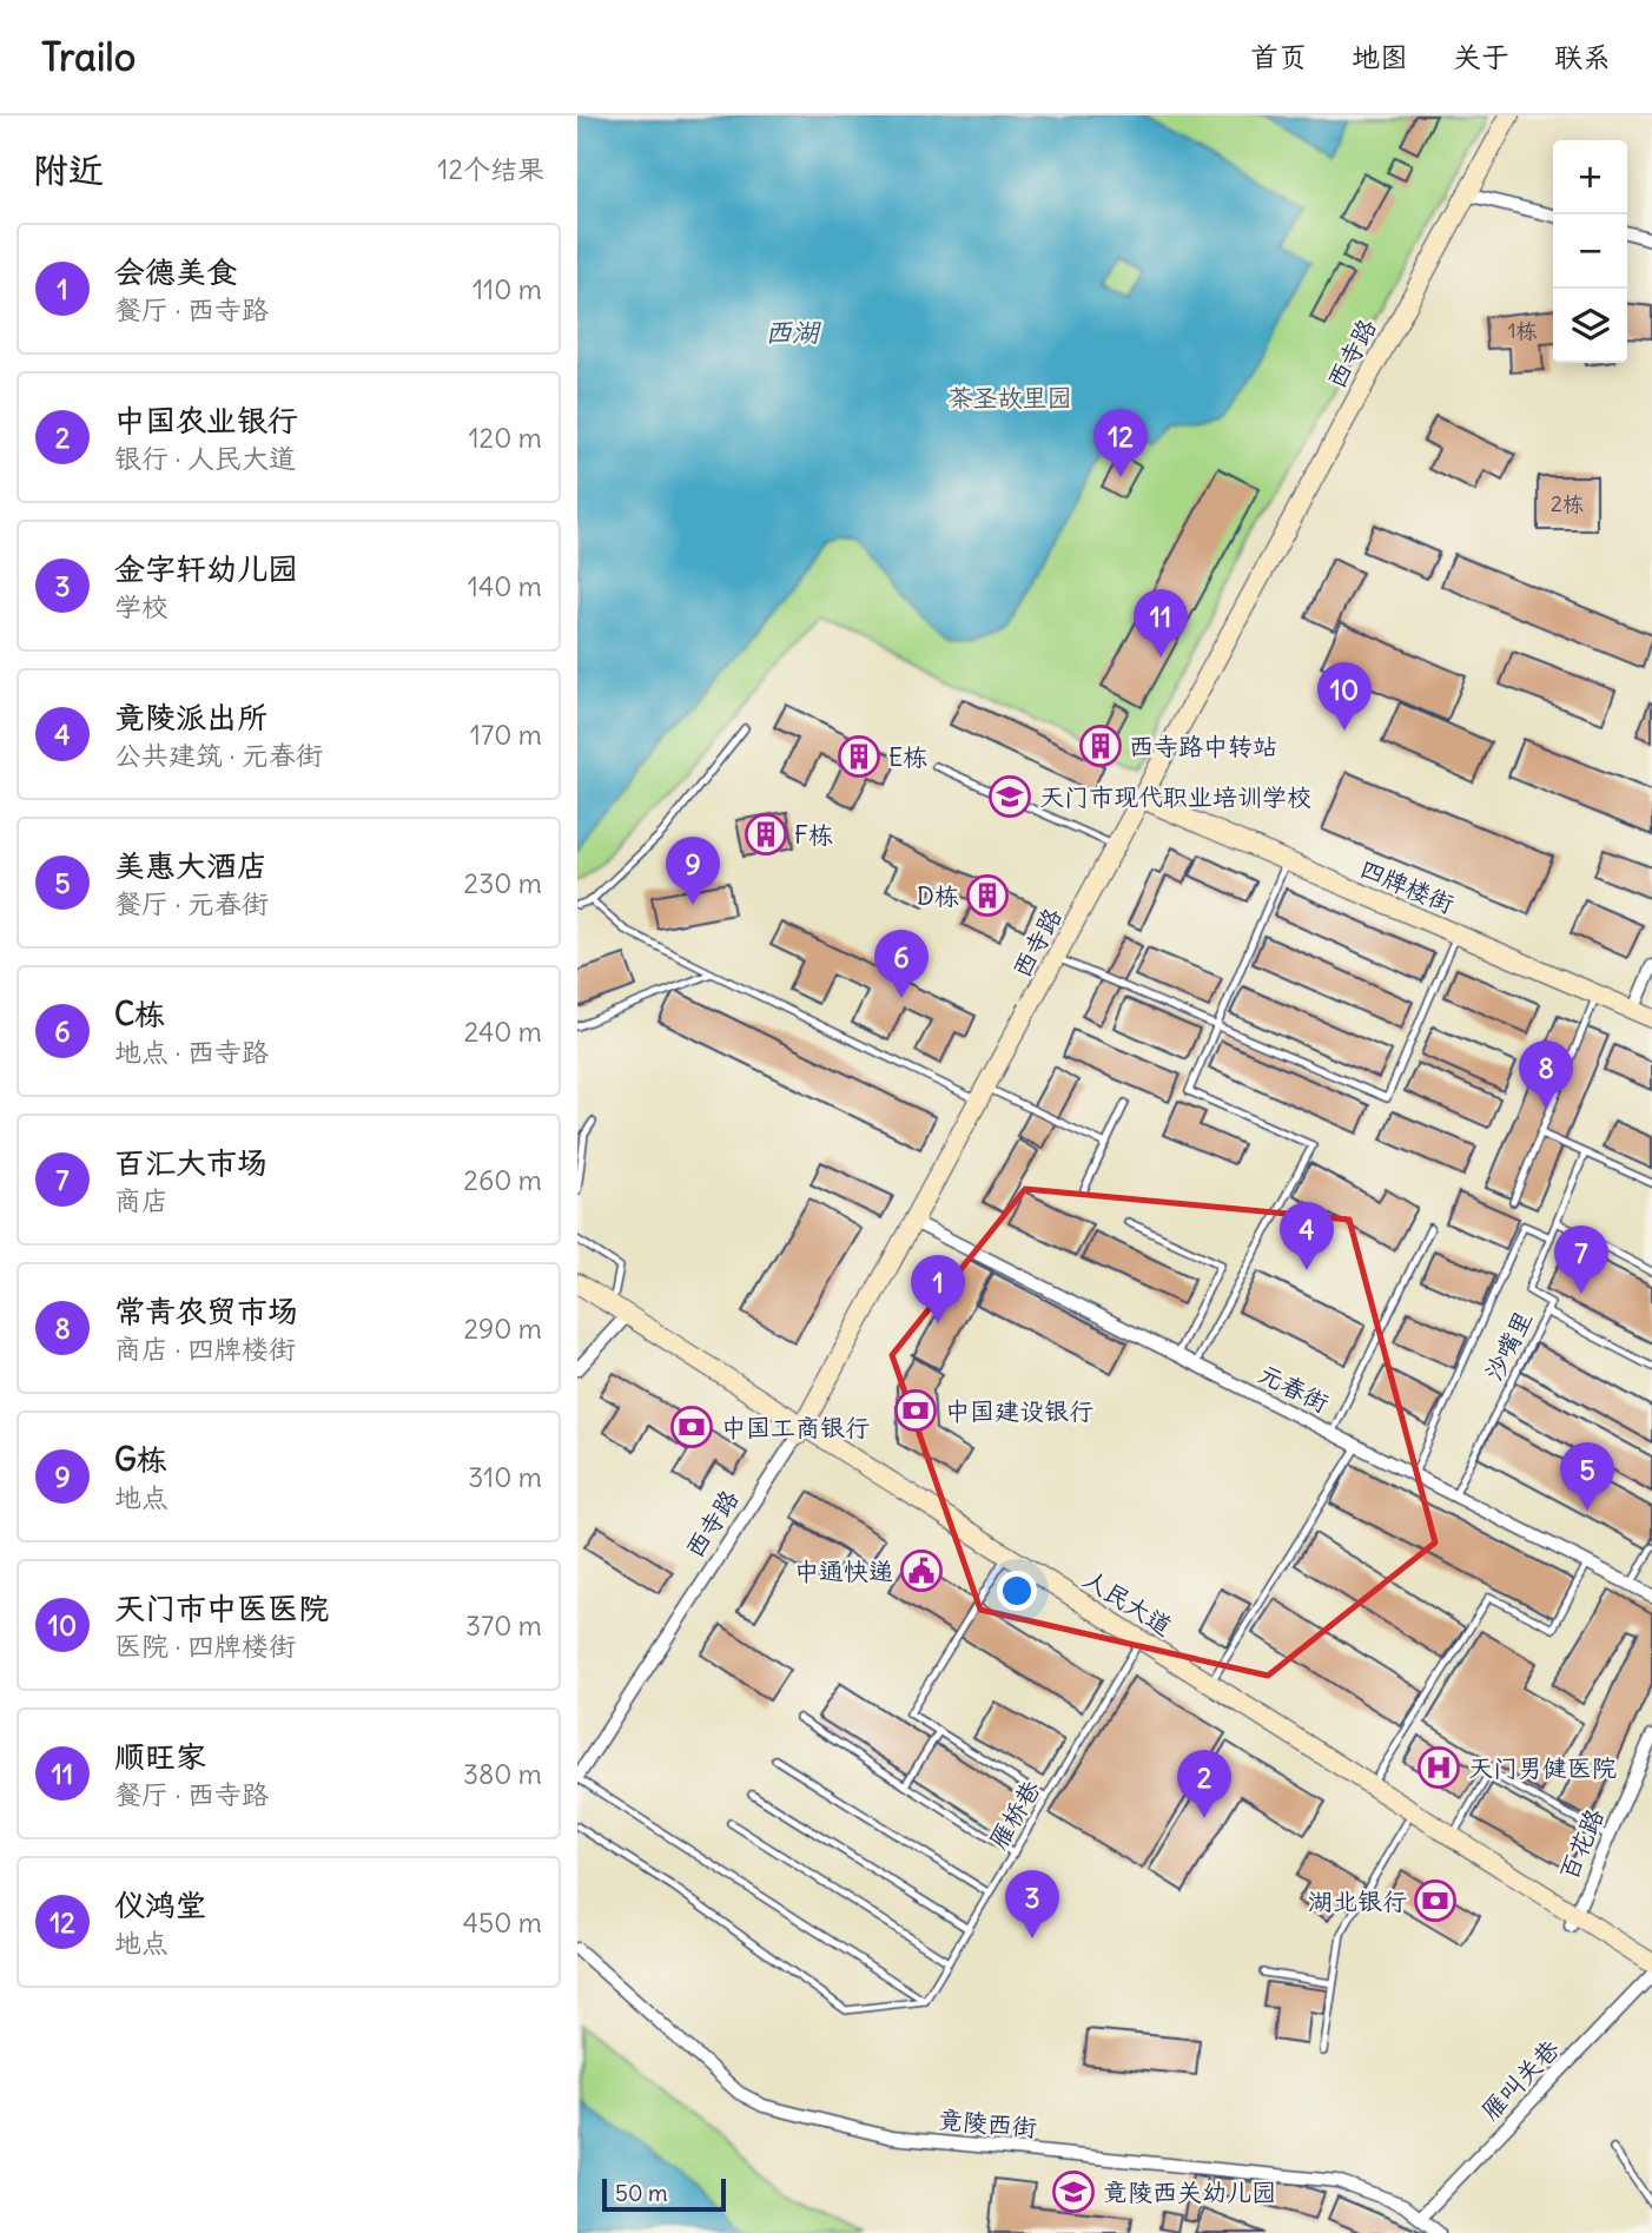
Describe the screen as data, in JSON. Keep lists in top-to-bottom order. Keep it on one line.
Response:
{"streets":{"main road":["西寺路","四牌楼街","人民大道"],"street":["元春街","百花路","雁叫关巷","竟陵西街"],"lane":["沙嘴里","雁桥巷"]},"crossings":[["西寺路","四牌楼街"],["西寺路","元春街"],["西寺路","人民大道"],["沙嘴里","元春街"],["人民大道","雁桥巷"],["人民大道","百花路"],["人民大道","雁叫关巷"],["雁叫关巷","竟陵西街"]],"water":["西湖"],"parks":["茶圣故里园"],"places":{"building":["西寺路中转站","E栋","F栋","D栋"],"school or university":["天门市现代职业培训学校","竟陵西关幼儿园"],"bank":["中国建设银行","中国工商银行","湖北银行"],"public building":["中通快递"],"hospital":["天门男健医院"]},"house_numbers":["1栋","2栋"],"scale_bar":"50 m","page":{"header":"Trailo","nav":["首页","地图","关于","联系"],"heading":["附近","12个结果"],"map_buttons":["+","−"],"list":[{"mark":"1","name":"会德美食","note":"餐厅 · 西寺路","value":"110 m"},{"mark":"2","name":"中国农业银行","note":"银行 · 人民大道","value":"120 m"},{"mark":"3","name":"金字轩幼儿园","note":"学校","value":"140 m"},{"mark":"4","name":"竟陵派出所","note":"公共建筑 · 元春街","value":"170 m"},{"mark":"5","name":"美惠大酒店","note":"餐厅 · 元春街","value":"230 m"},{"mark":"6","name":"C栋","note":"地点 · 西寺路","value":"240 m"},{"mark":"7","name":"百汇大市场","note":"商店","value":"260 m"},{"mark":"8","name":"常青农贸市场","note":"商店 · 四牌楼街","value":"290 m"},{"mark":"9","name":"G栋","note":"地点","value":"310 m"},{"mark":"10","name":"天门市中医医院","note":"医院 · 四牌楼街","value":"370 m"},{"mark":"11","name":"顺旺家","note":"餐厅 · 西寺路","value":"380 m"},{"mark":"12","name":"仪鸿堂","note":"地点","value":"450 m"}],"pins":["12","11","10","9","6","8","4","7","1","5","2","3"],"scale":"50 m"}}
